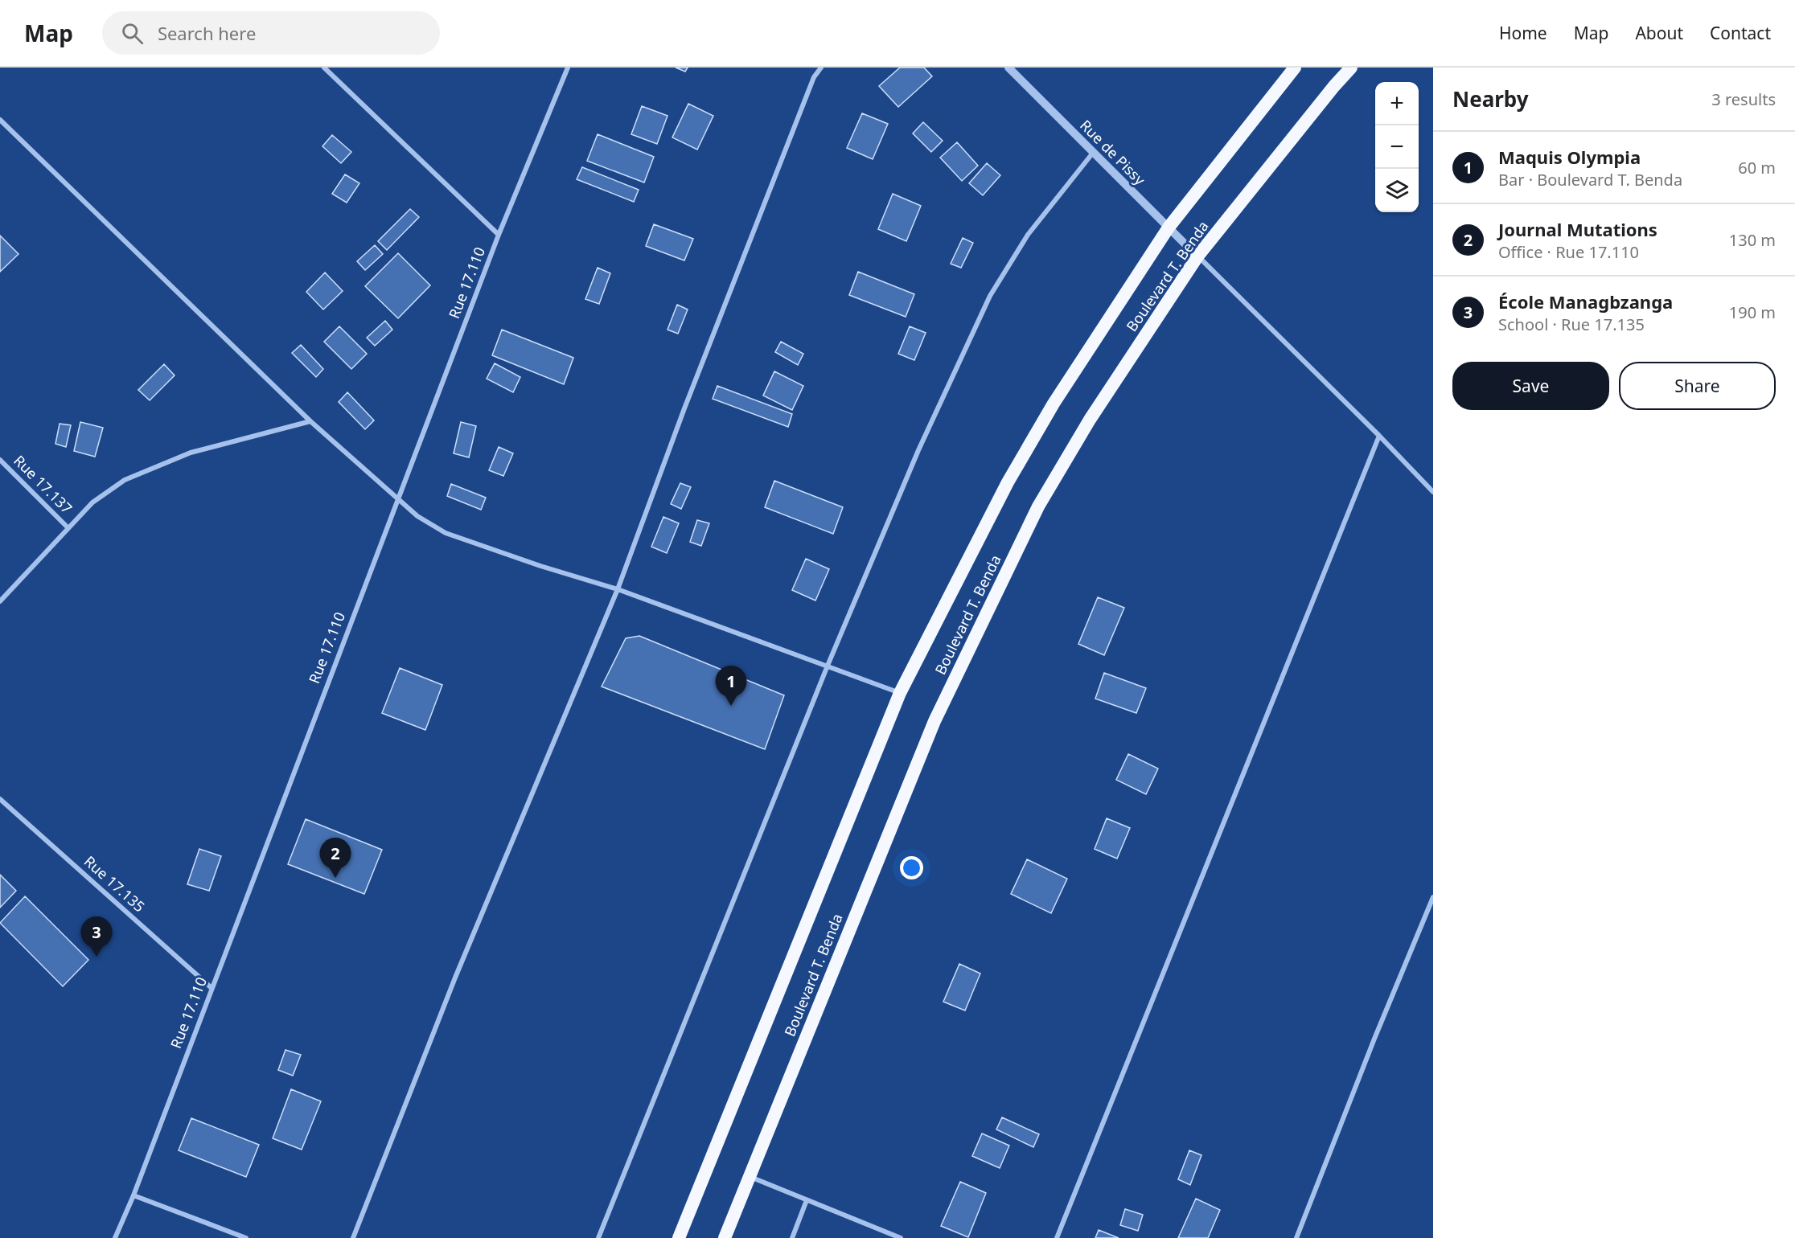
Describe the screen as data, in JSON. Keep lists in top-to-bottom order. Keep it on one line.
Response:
{"streets":{"highway":["Boulevard T. Benda"],"street":["Rue de Pissy","Rue 17.110","Rue 17.137","Rue 17.135"]},"crossings":[["Rue de Pissy","Boulevard T. Benda"],["Rue 17.110","Rue 17.135"]],"page":{"header":"Map","search":"Search here","nav":["Home","Map","About","Contact"],"heading":["Nearby","3 results"],"map_buttons":["+","−"],"list":[{"mark":"1","name":"Maquis Olympia","note":"Bar · Boulevard T. Benda","value":"60 m"},{"mark":"2","name":"Journal Mutations","note":"Office · Rue 17.110","value":"130 m"},{"mark":"3","name":"École Managbzanga","note":"School · Rue 17.135","value":"190 m"}],"buttons":["Save","Share"],"pins":["1","2","3"]}}
